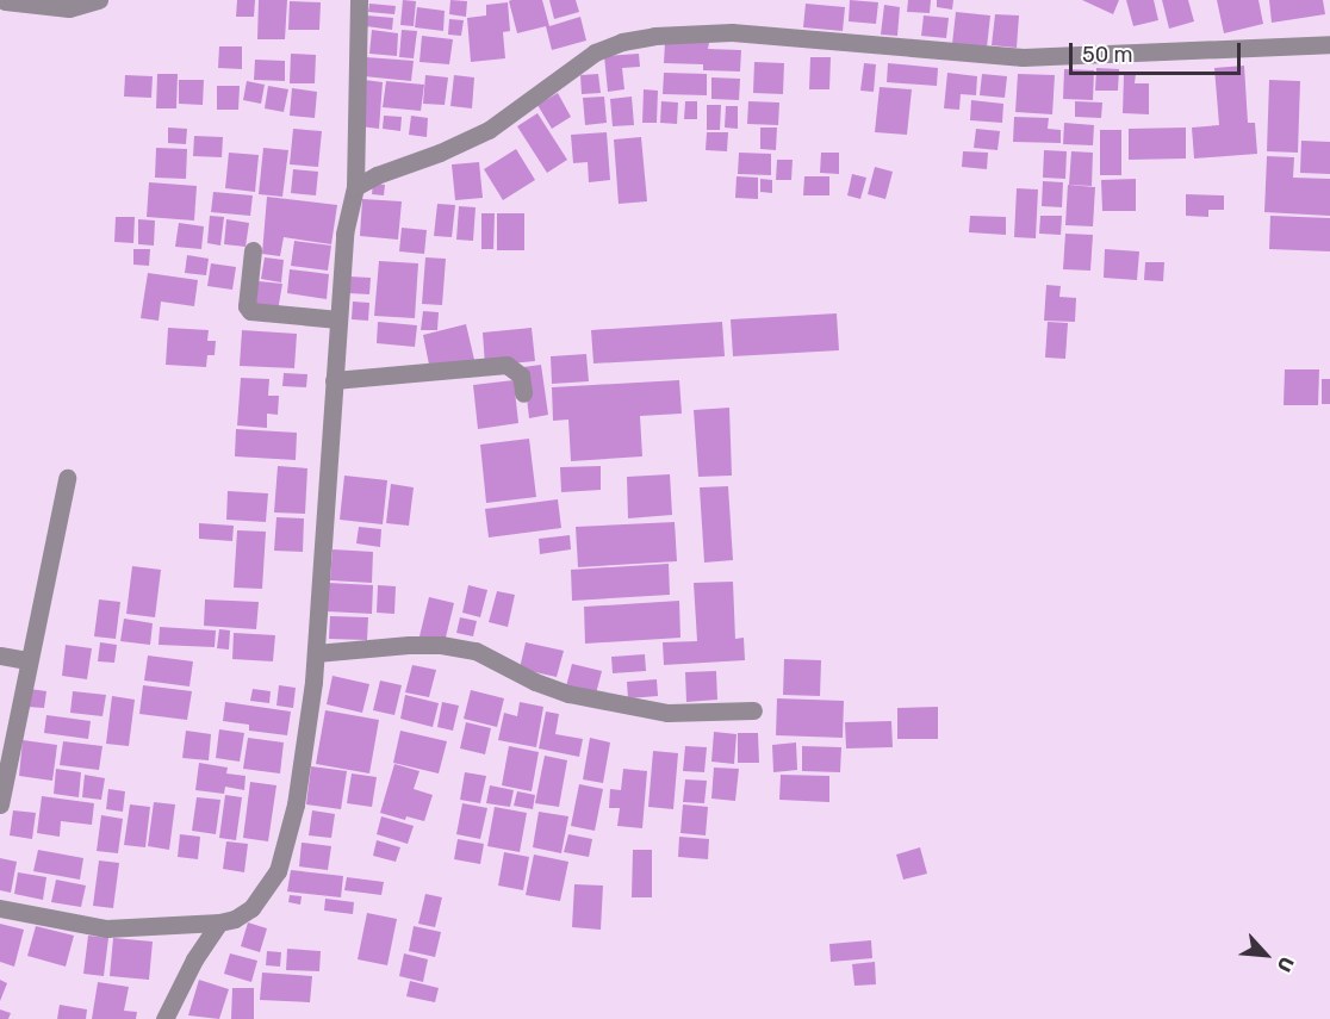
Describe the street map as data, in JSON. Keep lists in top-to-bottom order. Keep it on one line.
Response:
{"scale_bar":"50 m","north":"bottom right"}
